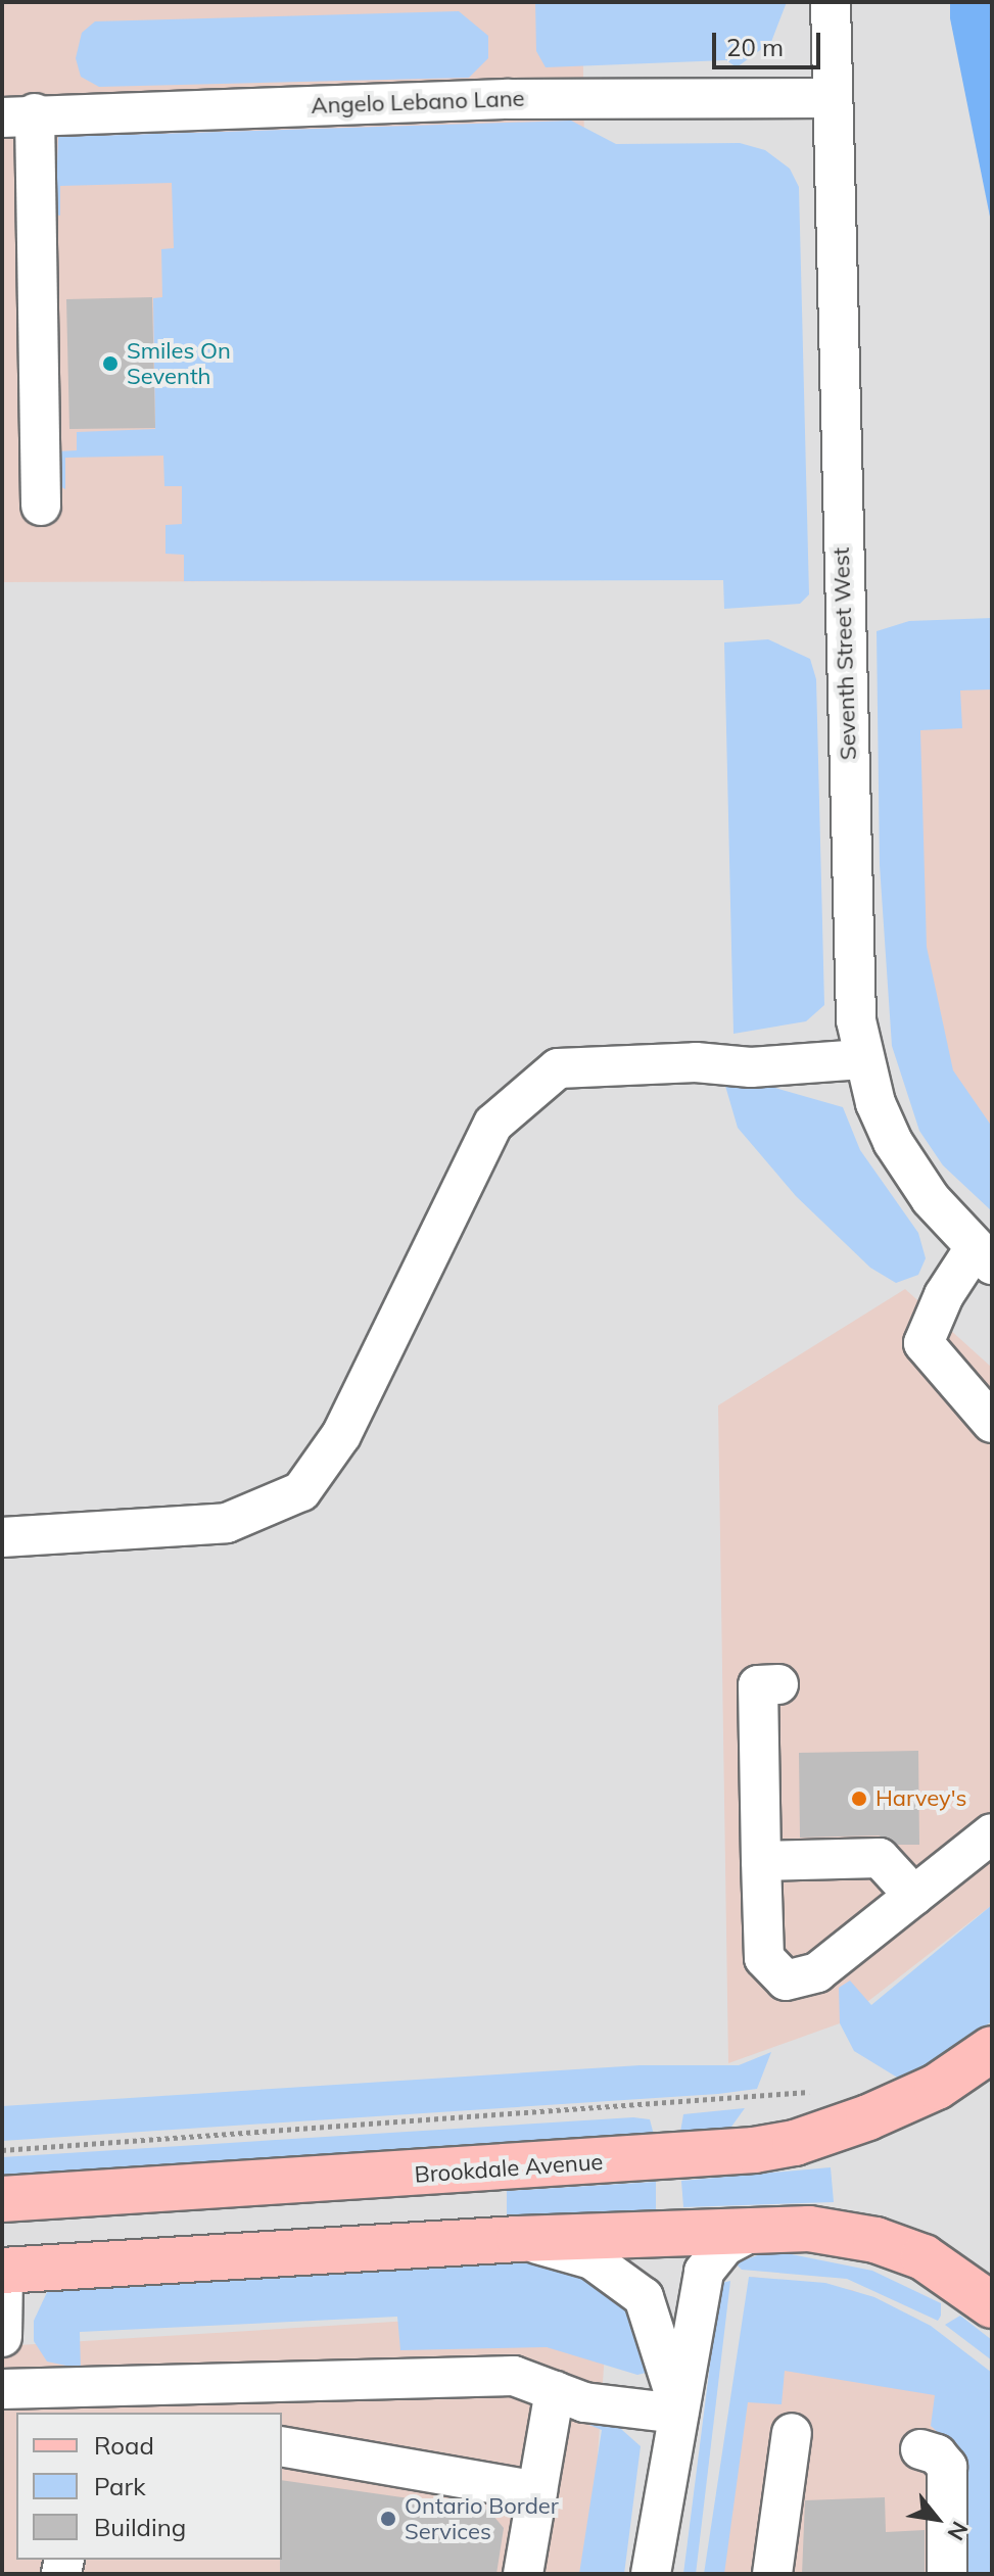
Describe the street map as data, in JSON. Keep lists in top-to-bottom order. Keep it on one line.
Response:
{"streets":{"main road":["Brookdale Avenue"],"street":["Angelo Lebano Lane","Seventh Street West"]},"crossings":[["Angelo Lebano Lane","Seventh Street West"]],"places":["Smiles On Seventh","Harvey's","Ontario Border Services"],"legend":["Road","Park","Building"],"scale_bar":"20 m","north":"bottom right"}
